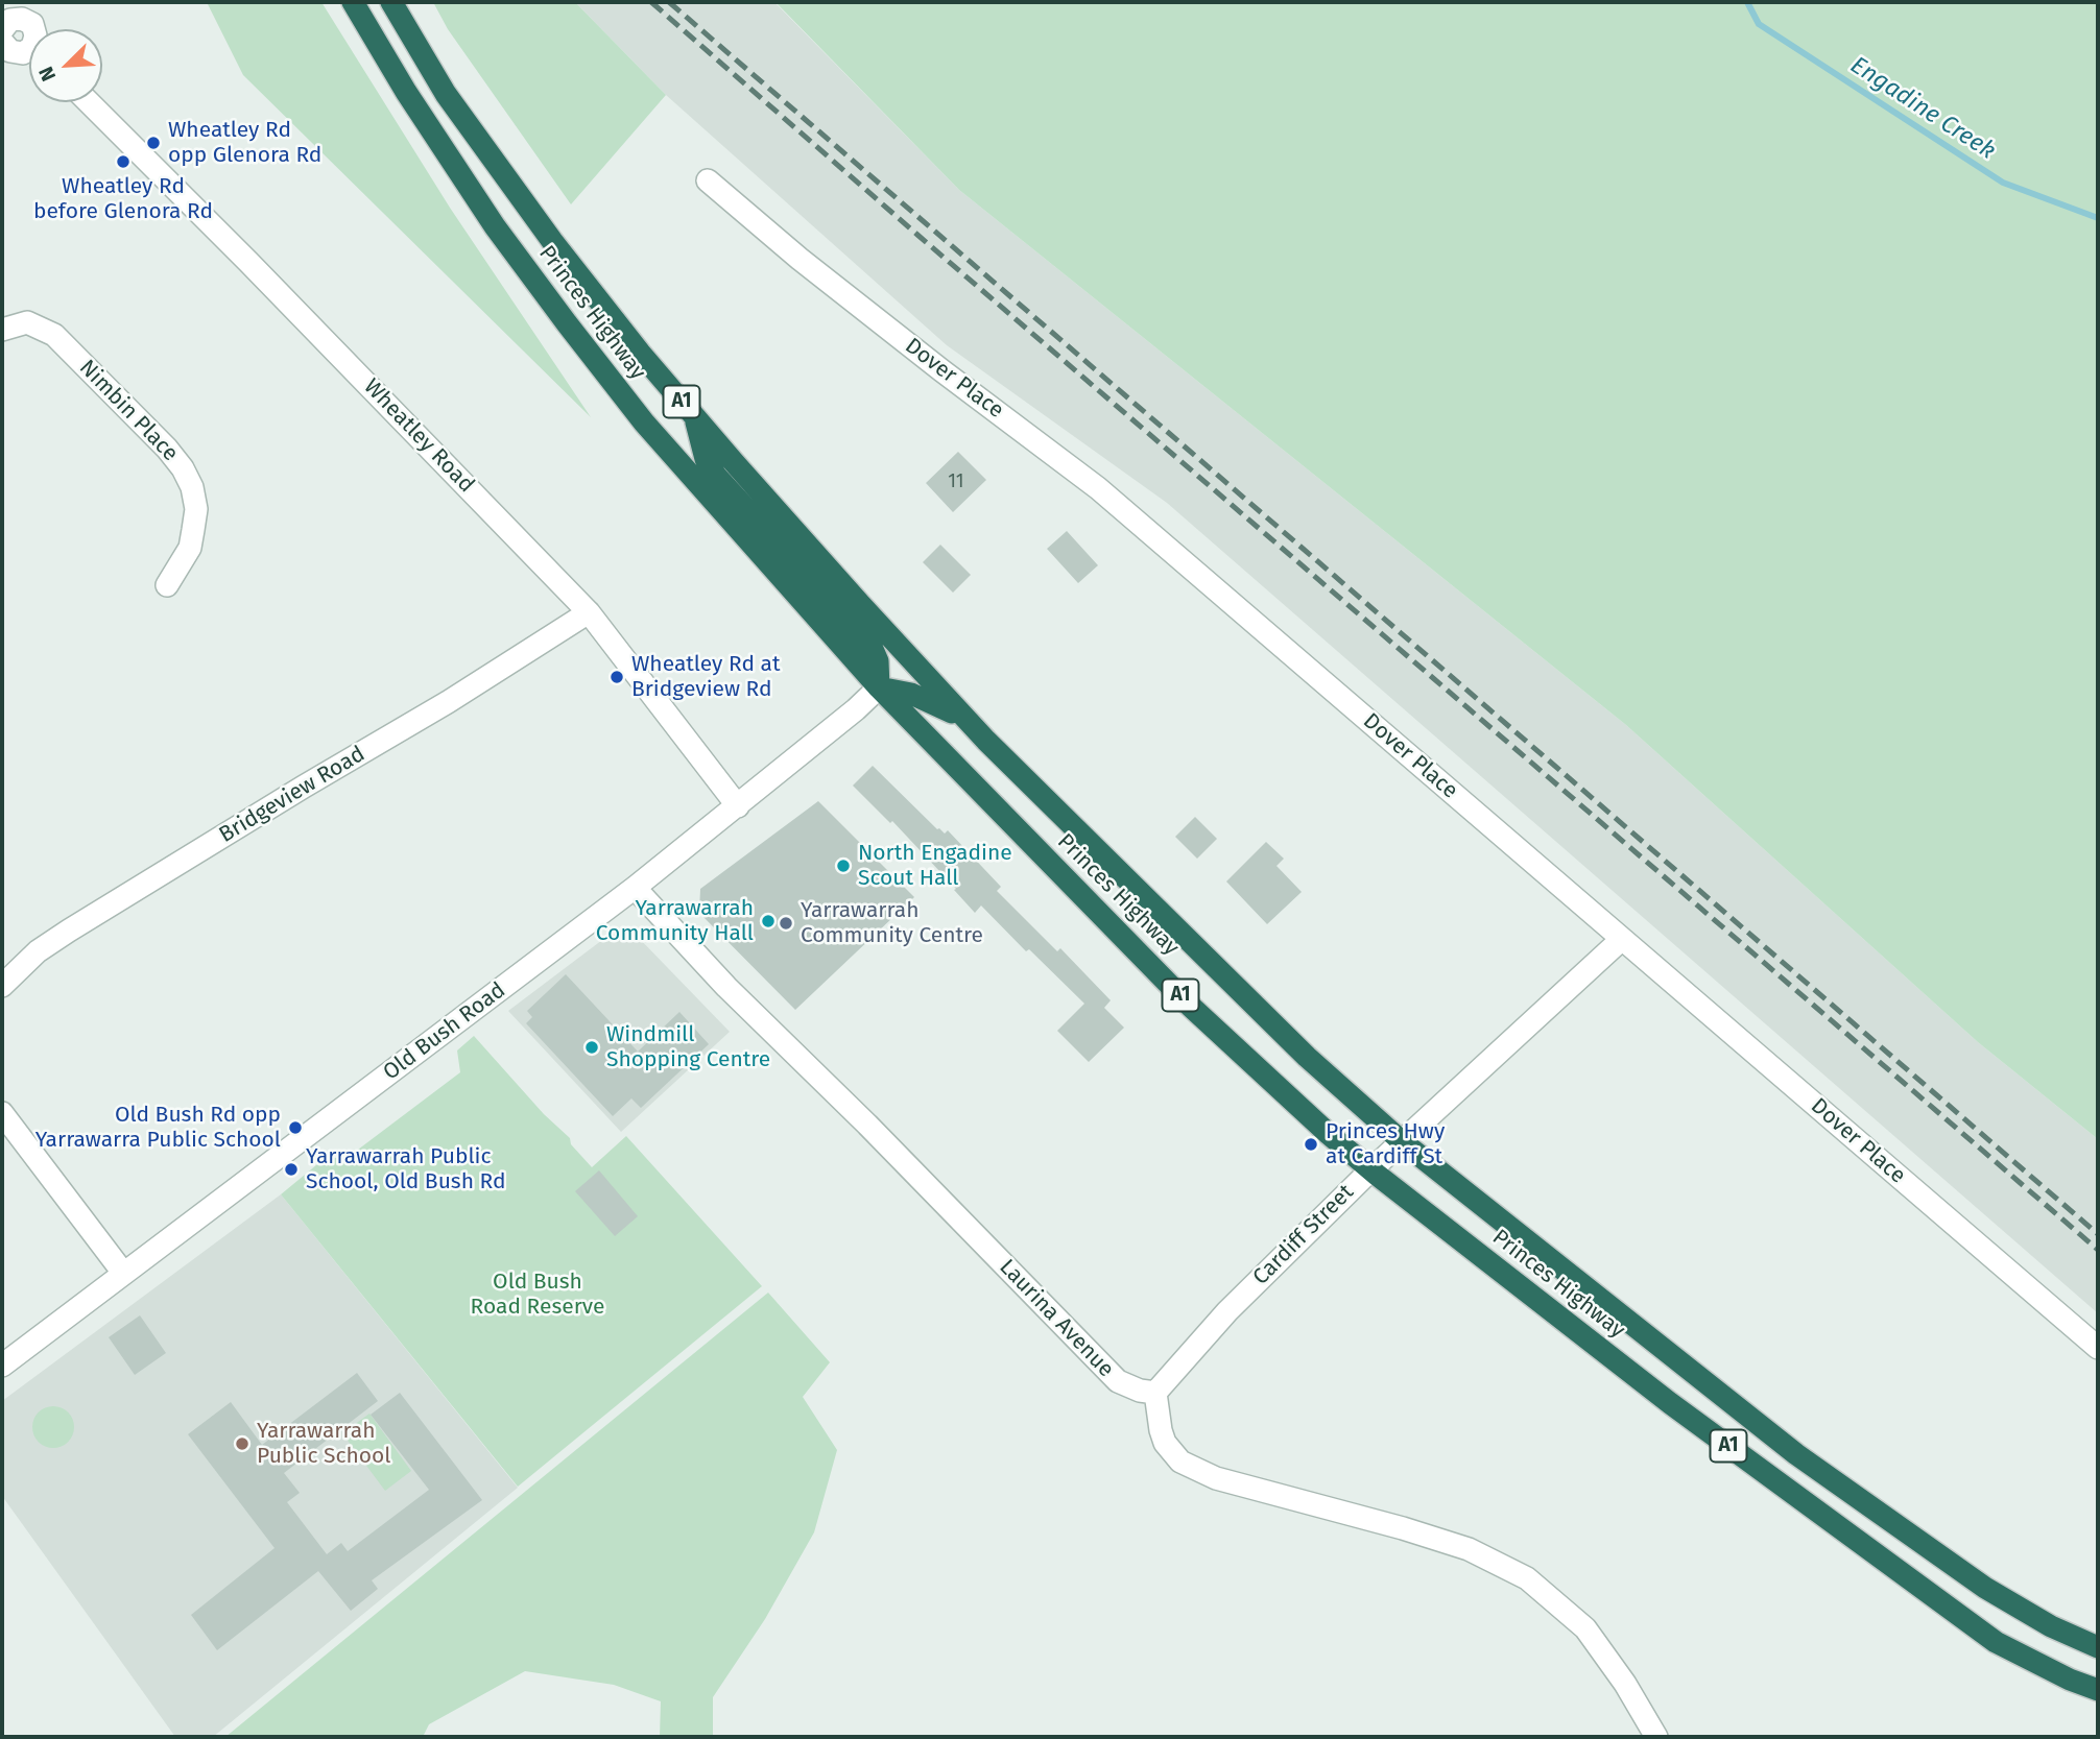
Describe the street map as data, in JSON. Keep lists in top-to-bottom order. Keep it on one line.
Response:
{"streets":{"highway":["Princes Highway","A1"],"street":["Dover Place","Nimbin Place","Wheatley Road","Bridgeview Road","Old Bush Road","Cardiff Street","Laurina Avenue"]},"crossings":[["Princes Highway","Old Bush Road"],["Princes Highway","Cardiff Street"],["Dover Place","Cardiff Street"],["Wheatley Road","Bridgeview Road"],["Wheatley Road","Old Bush Road"],["Old Bush Road","Laurina Avenue"],["Cardiff Street","Laurina Avenue"]],"water":["Engadine Creek"],"parks":["Old Bush Road Reserve"],"places":["Wheatley Rd opp Glenora Rd","Wheatley Rd before Glenora Rd","Wheatley Rd at Bridgeview Rd","North Engadine Scout Hall","Yarrawarrah Community Hall","Yarrawarrah Community Centre","Windmill Shopping Centre","Old Bush Rd opp Yarrawarra Public School","Princes Hwy at Cardiff St","Yarrawarrah Public School, Old Bush Rd","Yarrawarrah Public School"],"house_numbers":["11"],"north":"bottom left"}
